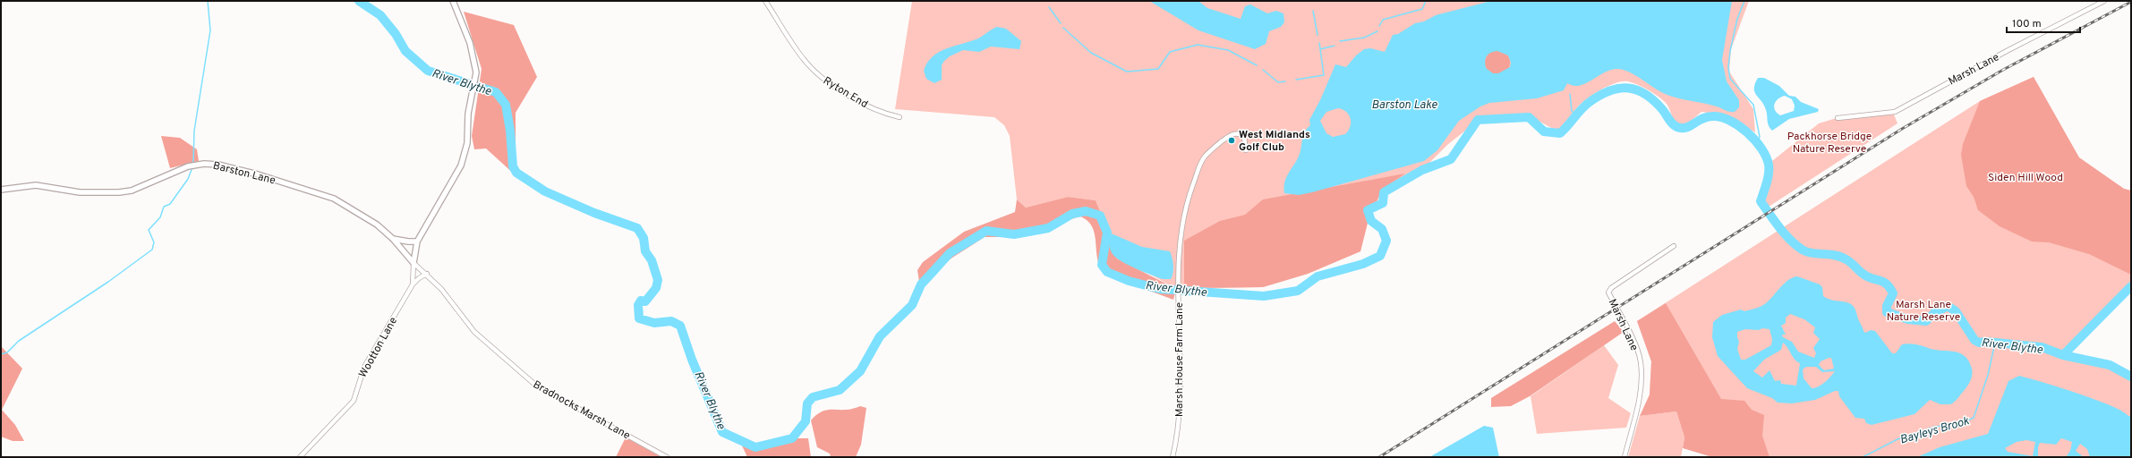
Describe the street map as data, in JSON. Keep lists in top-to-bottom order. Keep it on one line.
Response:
{"streets":{"street":["Marsh Lane","Ryton End","Barston Lane","Wootton Lane","Marsh House Farm Lane","Bradnocks Marsh Lane"]},"crossings":[["Barston Lane","Wootton Lane"],["Barston Lane","Bradnocks Marsh Lane"],["Wootton Lane","Bradnocks Marsh Lane"]],"water":["River Blythe","Barston Lake","Bayleys Brook"],"parks":["Packhorse Bridge Nature Reserve","Siden Hill Wood","Marsh Lane Nature Reserve"],"places":["West Midlands Golf Club"],"scale_bar":"100 m"}
